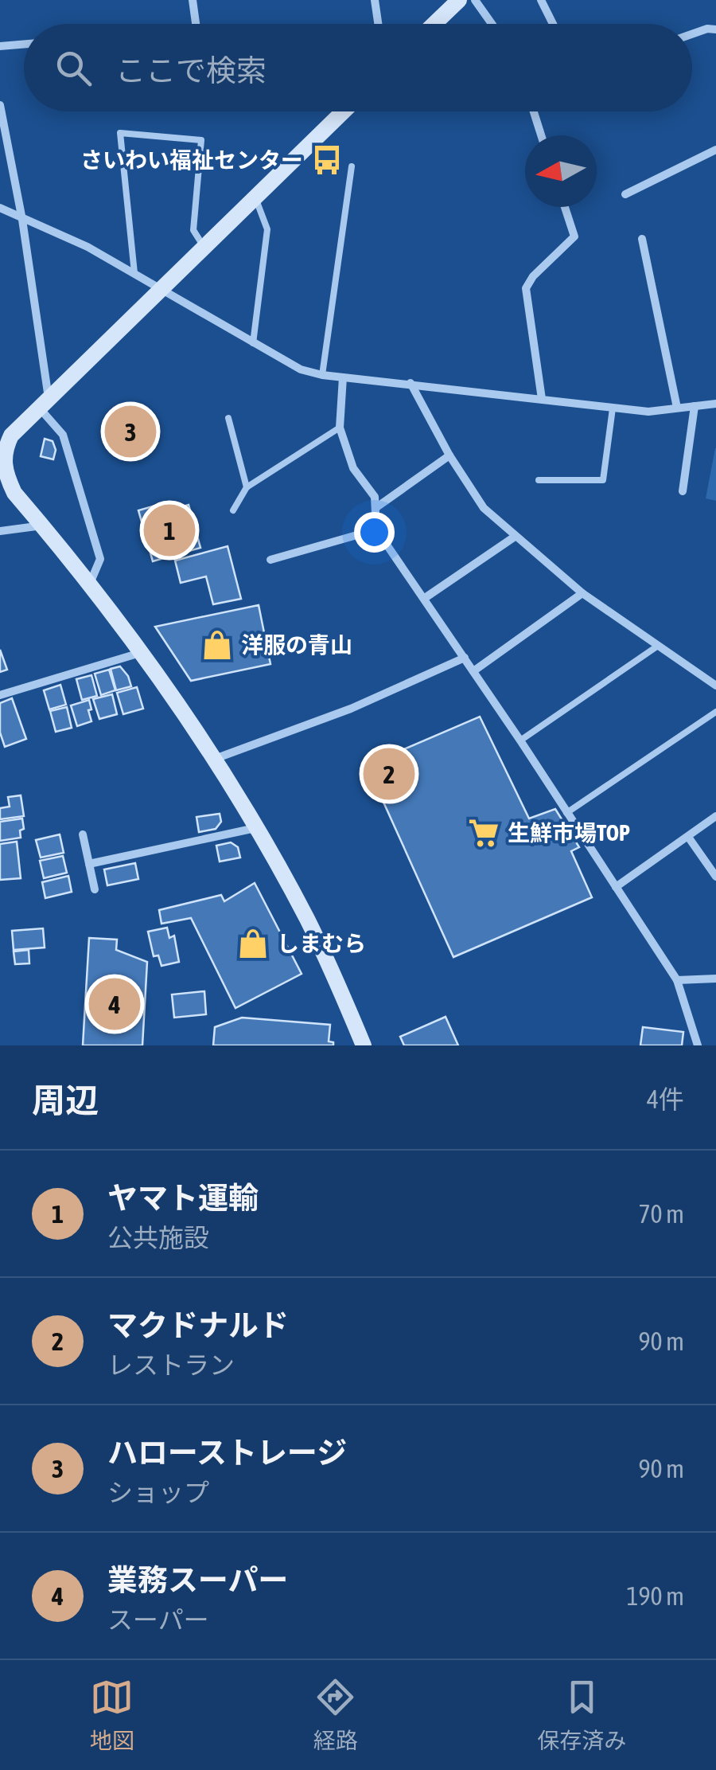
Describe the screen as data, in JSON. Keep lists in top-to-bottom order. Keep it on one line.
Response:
{"places":{"bus stop":["さいわい福祉センター"],"shop":["洋服の青山","しまむら"],"supermarket":["生鮮市場TOP"]},"north":"left","page":{"search":"ここで検索","pins":["3","1","2","4"],"heading":["周辺","4件"],"list":[{"mark":"1","name":"ヤマト運輸","note":"公共施設","value":"70 m"},{"mark":"2","name":"マクドナルド","note":"レストラン","value":"90 m"},{"mark":"3","name":"ハローストレージ","note":"ショップ","value":"90 m"},{"mark":"4","name":"業務スーパー","note":"スーパー","value":"190 m"}],"nav":["地図","経路","保存済み"]}}
